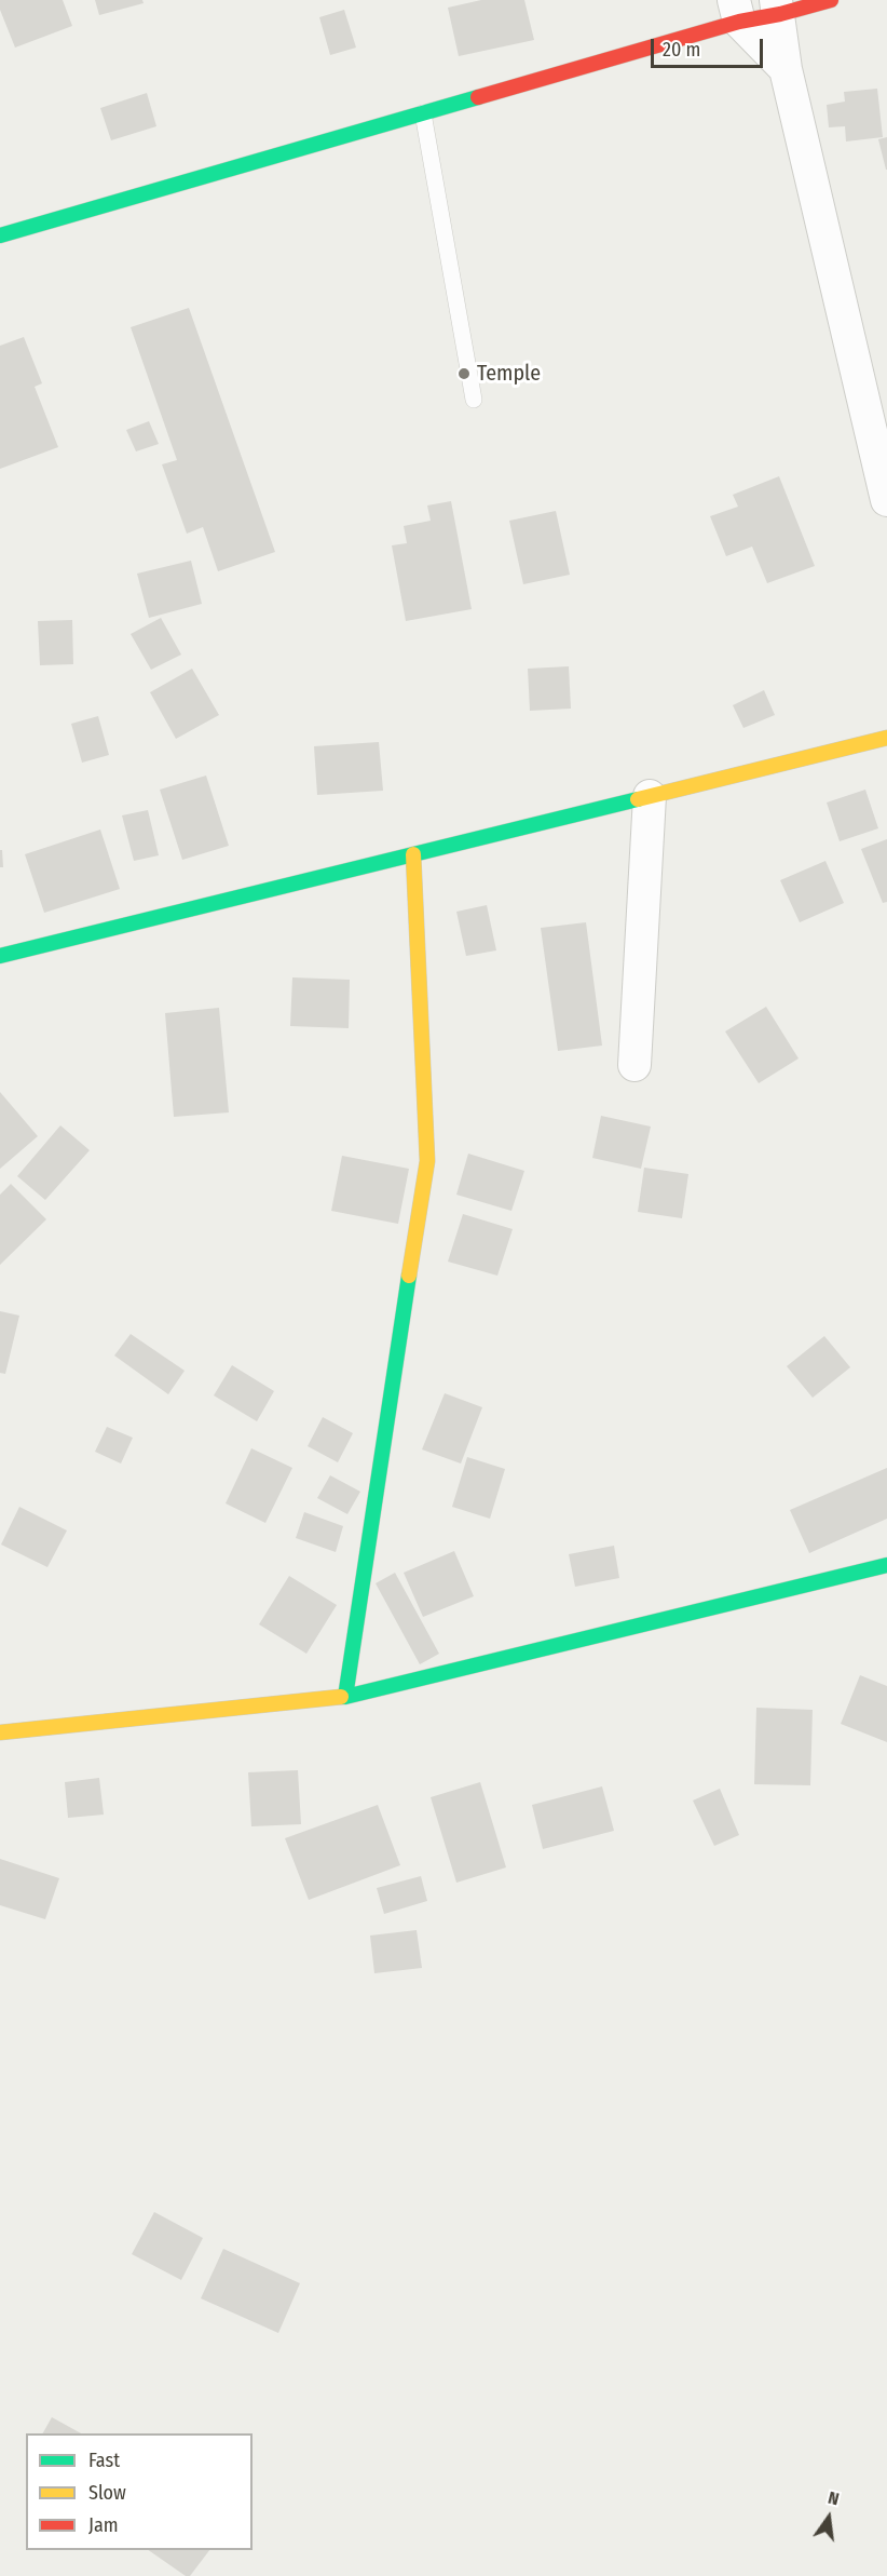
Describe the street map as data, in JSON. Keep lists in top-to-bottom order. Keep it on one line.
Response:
{"places":["Temple"],"legend":["Fast","Slow","Jam"],"scale_bar":"20 m","north":"top"}
